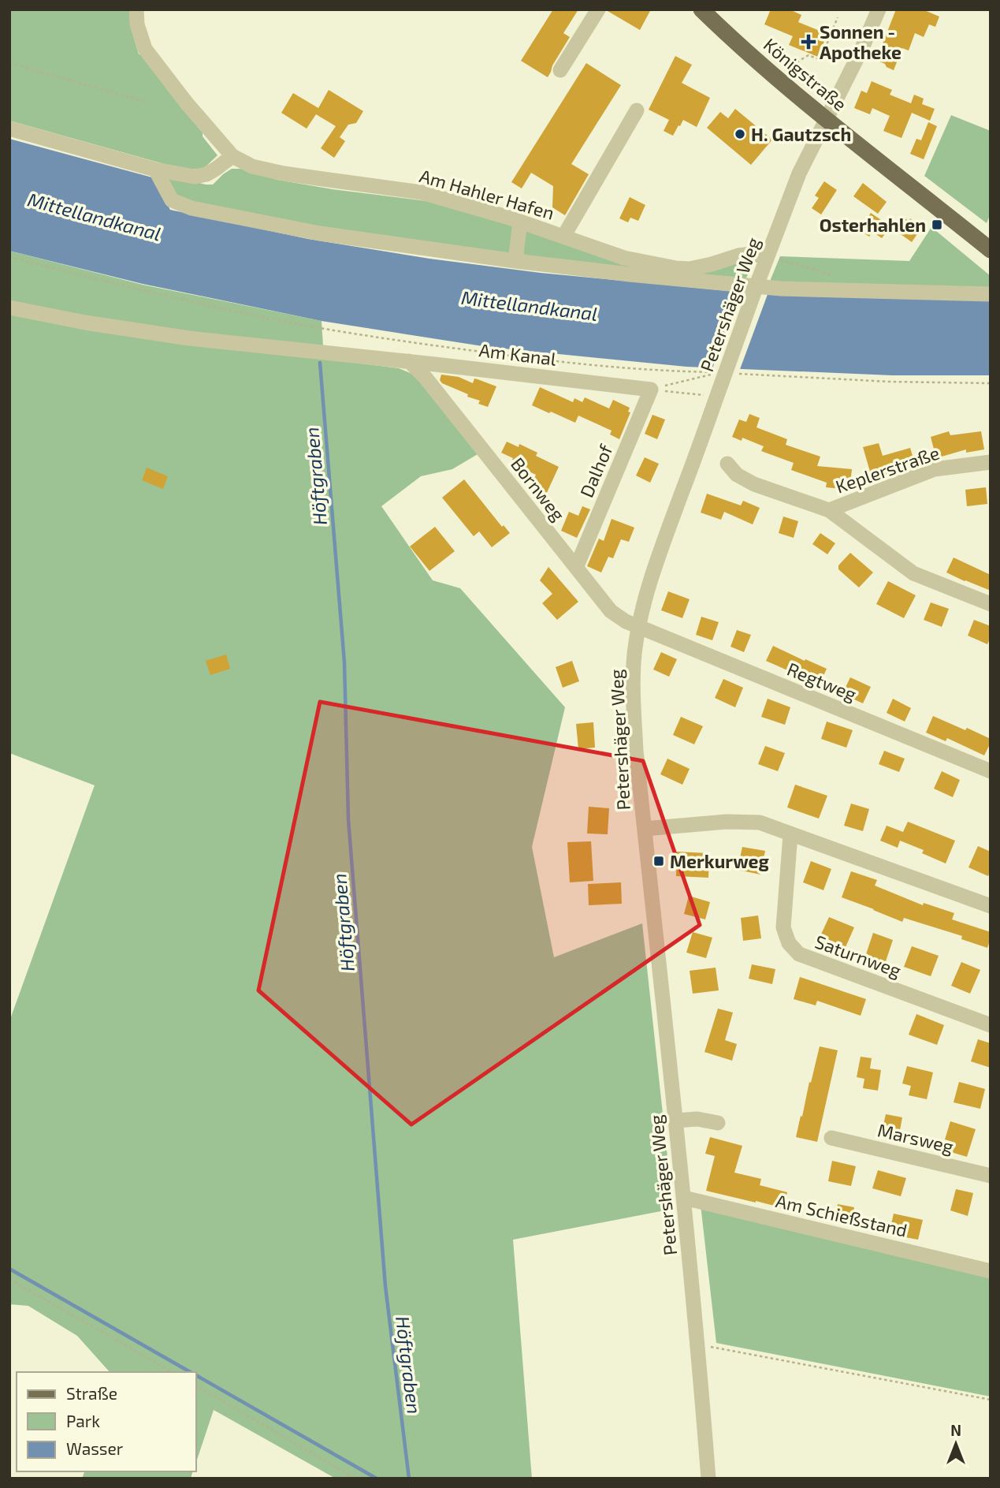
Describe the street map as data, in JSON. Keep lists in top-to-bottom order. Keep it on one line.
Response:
{"streets":{"main road":["Königstraße"],"street":["Am Hahler Hafen","Petershäger Weg","Am Kanal","Keplerstraße","Dalhof","Bornweg","Regtweg","Saturnweg","Marsweg","Am Schießstand"]},"crossings":[["Königstraße","Petershäger Weg"],["Am Hahler Hafen","Petershäger Weg"],["Petershäger Weg","Bornweg"],["Petershäger Weg","Regtweg"],["Petershäger Weg","Am Schießstand"],["Am Kanal","Dalhof"],["Am Kanal","Bornweg"],["Dalhof","Bornweg"],["Bornweg","Regtweg"]],"water":["Mittellandkanal","Höftgraben"],"places":{"health":["Sonnen - Apotheke"],"other":["H. Gautzsch"],"transit":["Osterhahlen","Merkurweg"]},"legend":["Straße","Park","Wasser"],"north":"top"}
